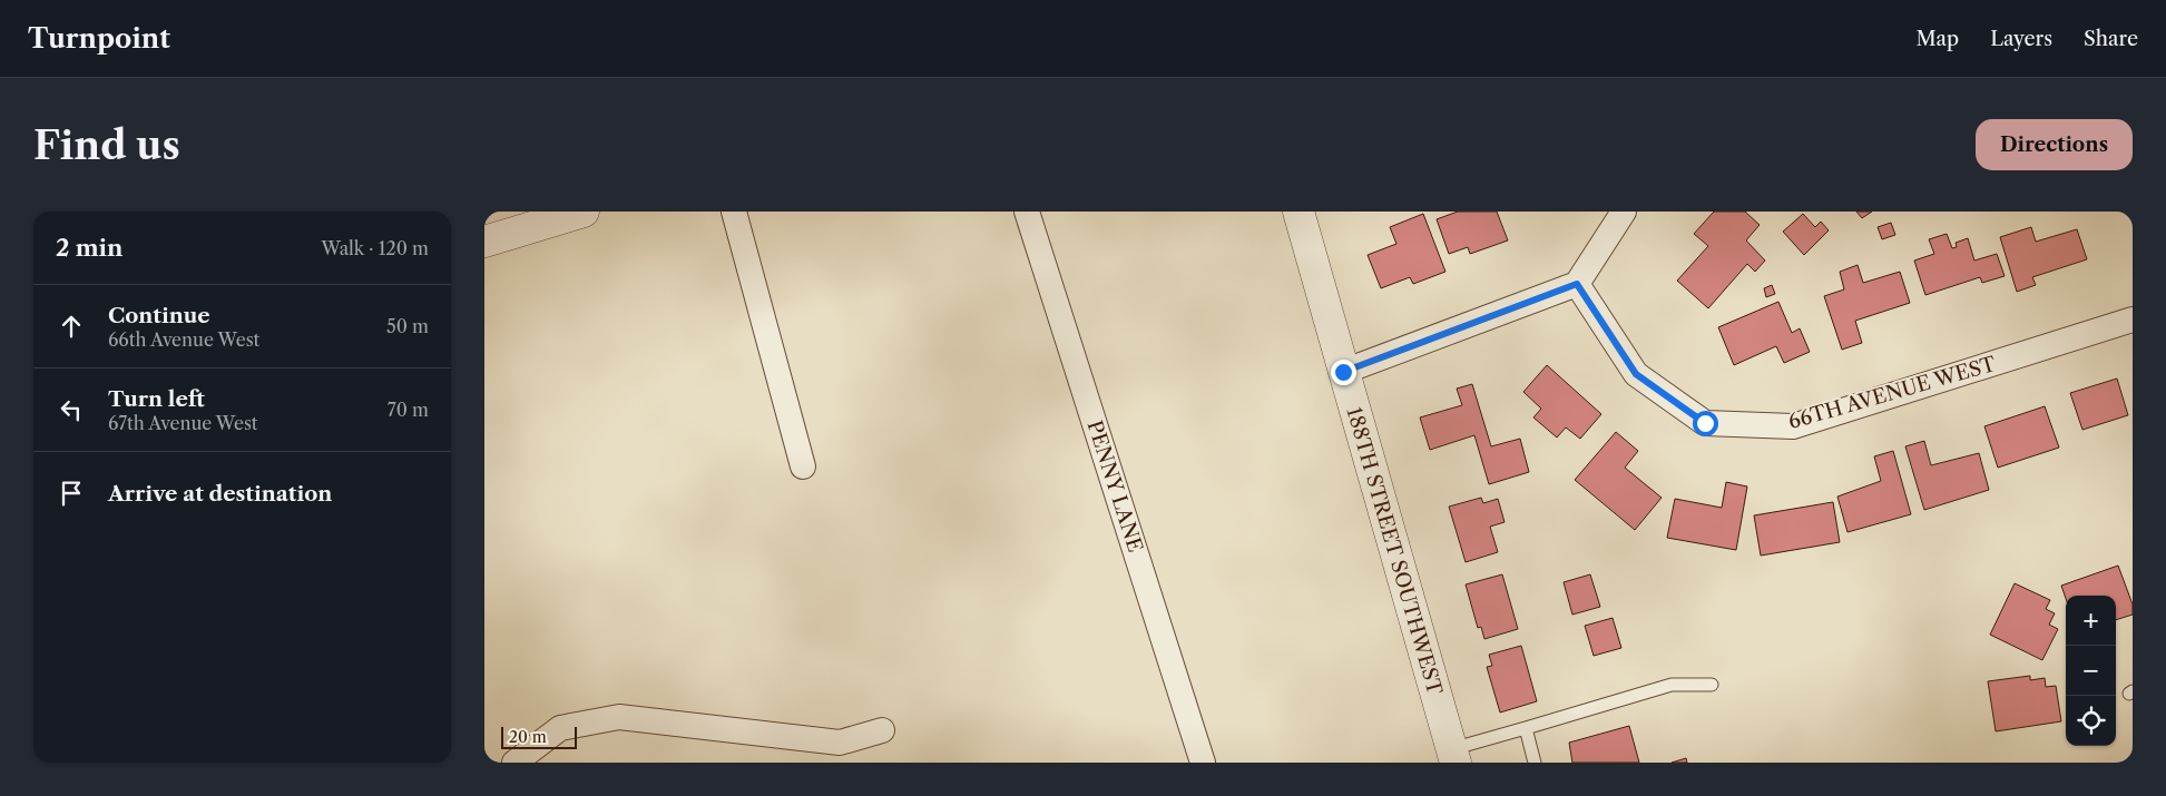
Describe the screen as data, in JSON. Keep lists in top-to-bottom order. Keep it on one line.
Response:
{"streets":{"street":["66TH AVENUE WEST","PENNY LANE","188TH STREET SOUTHWEST"]},"scale_bar":"20 m","page":{"header":"Turnpoint","nav":["Map","Layers","Share"],"buttons":"Directions","title":"Find us","heading":["2 min","Walk · 120 m"],"list":[["Continue","66th Avenue West","50 m"],["Turn left","67th Avenue West","70 m"],"Arrive at destination"],"map_buttons":["+","−"],"scale":"20 m"}}
